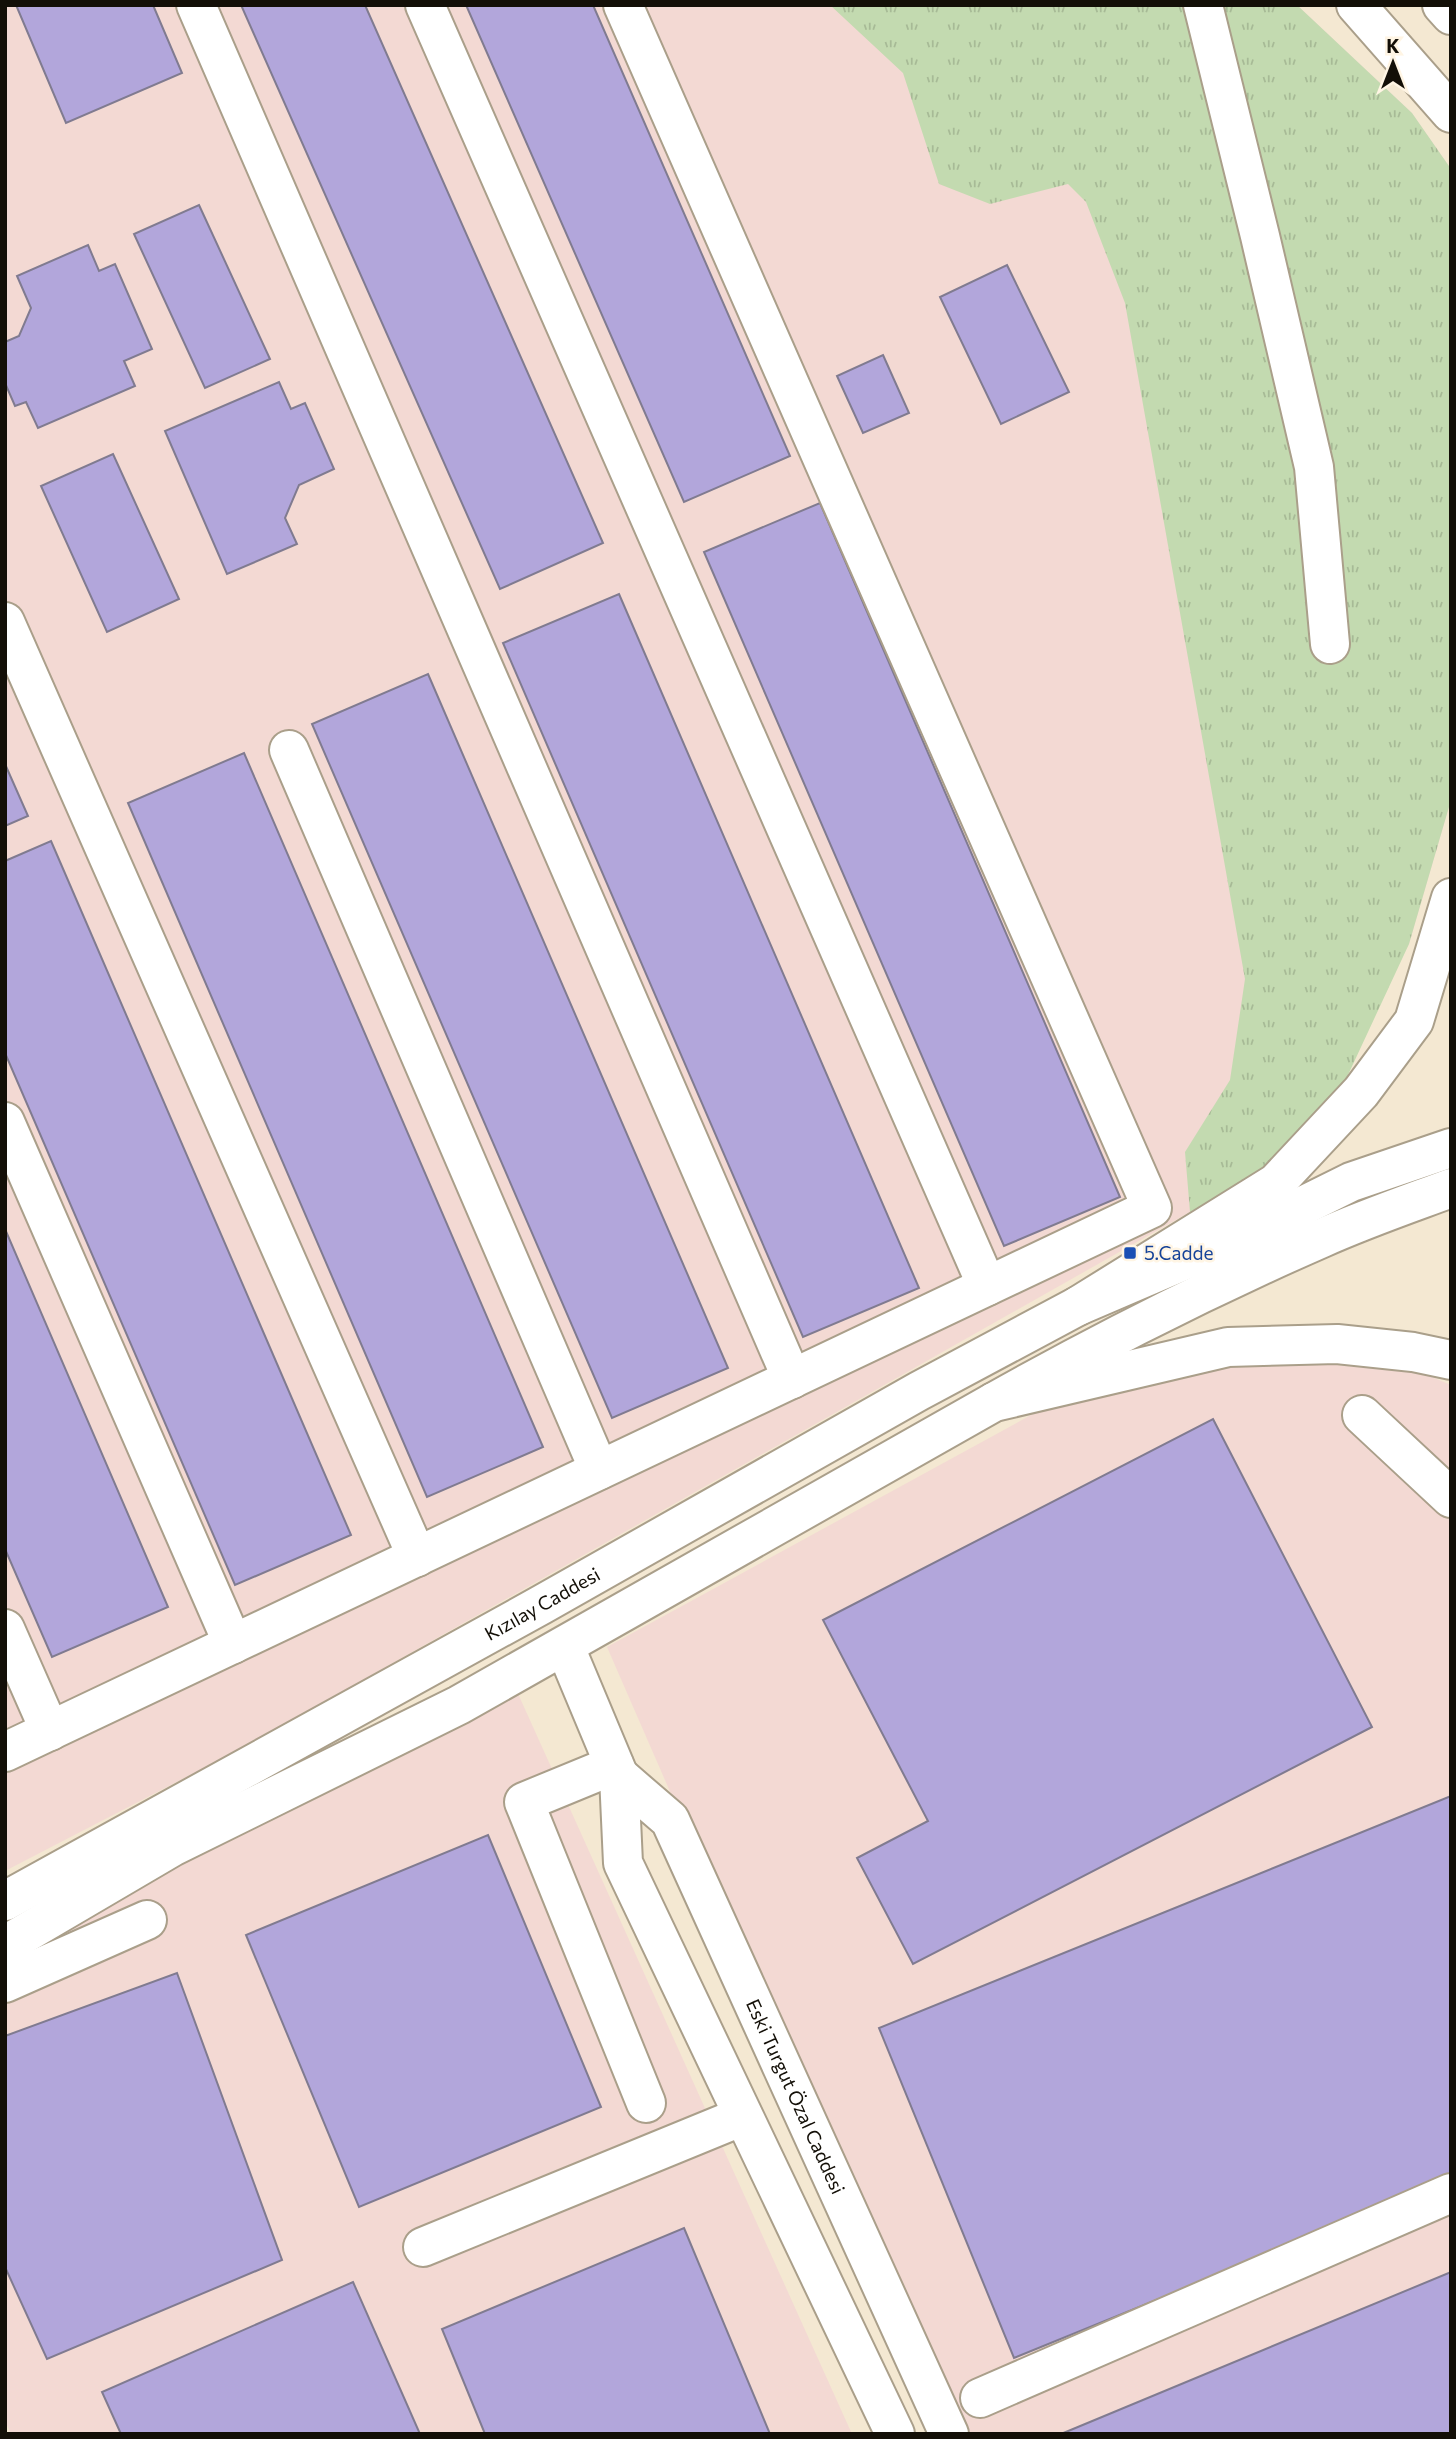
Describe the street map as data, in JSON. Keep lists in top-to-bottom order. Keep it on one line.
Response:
{"streets":{"main road":["Kızılay Caddesi","Eski Turgut Özal Caddesi"]},"places":{"transit":["5.Cadde"]},"north":"top"}
